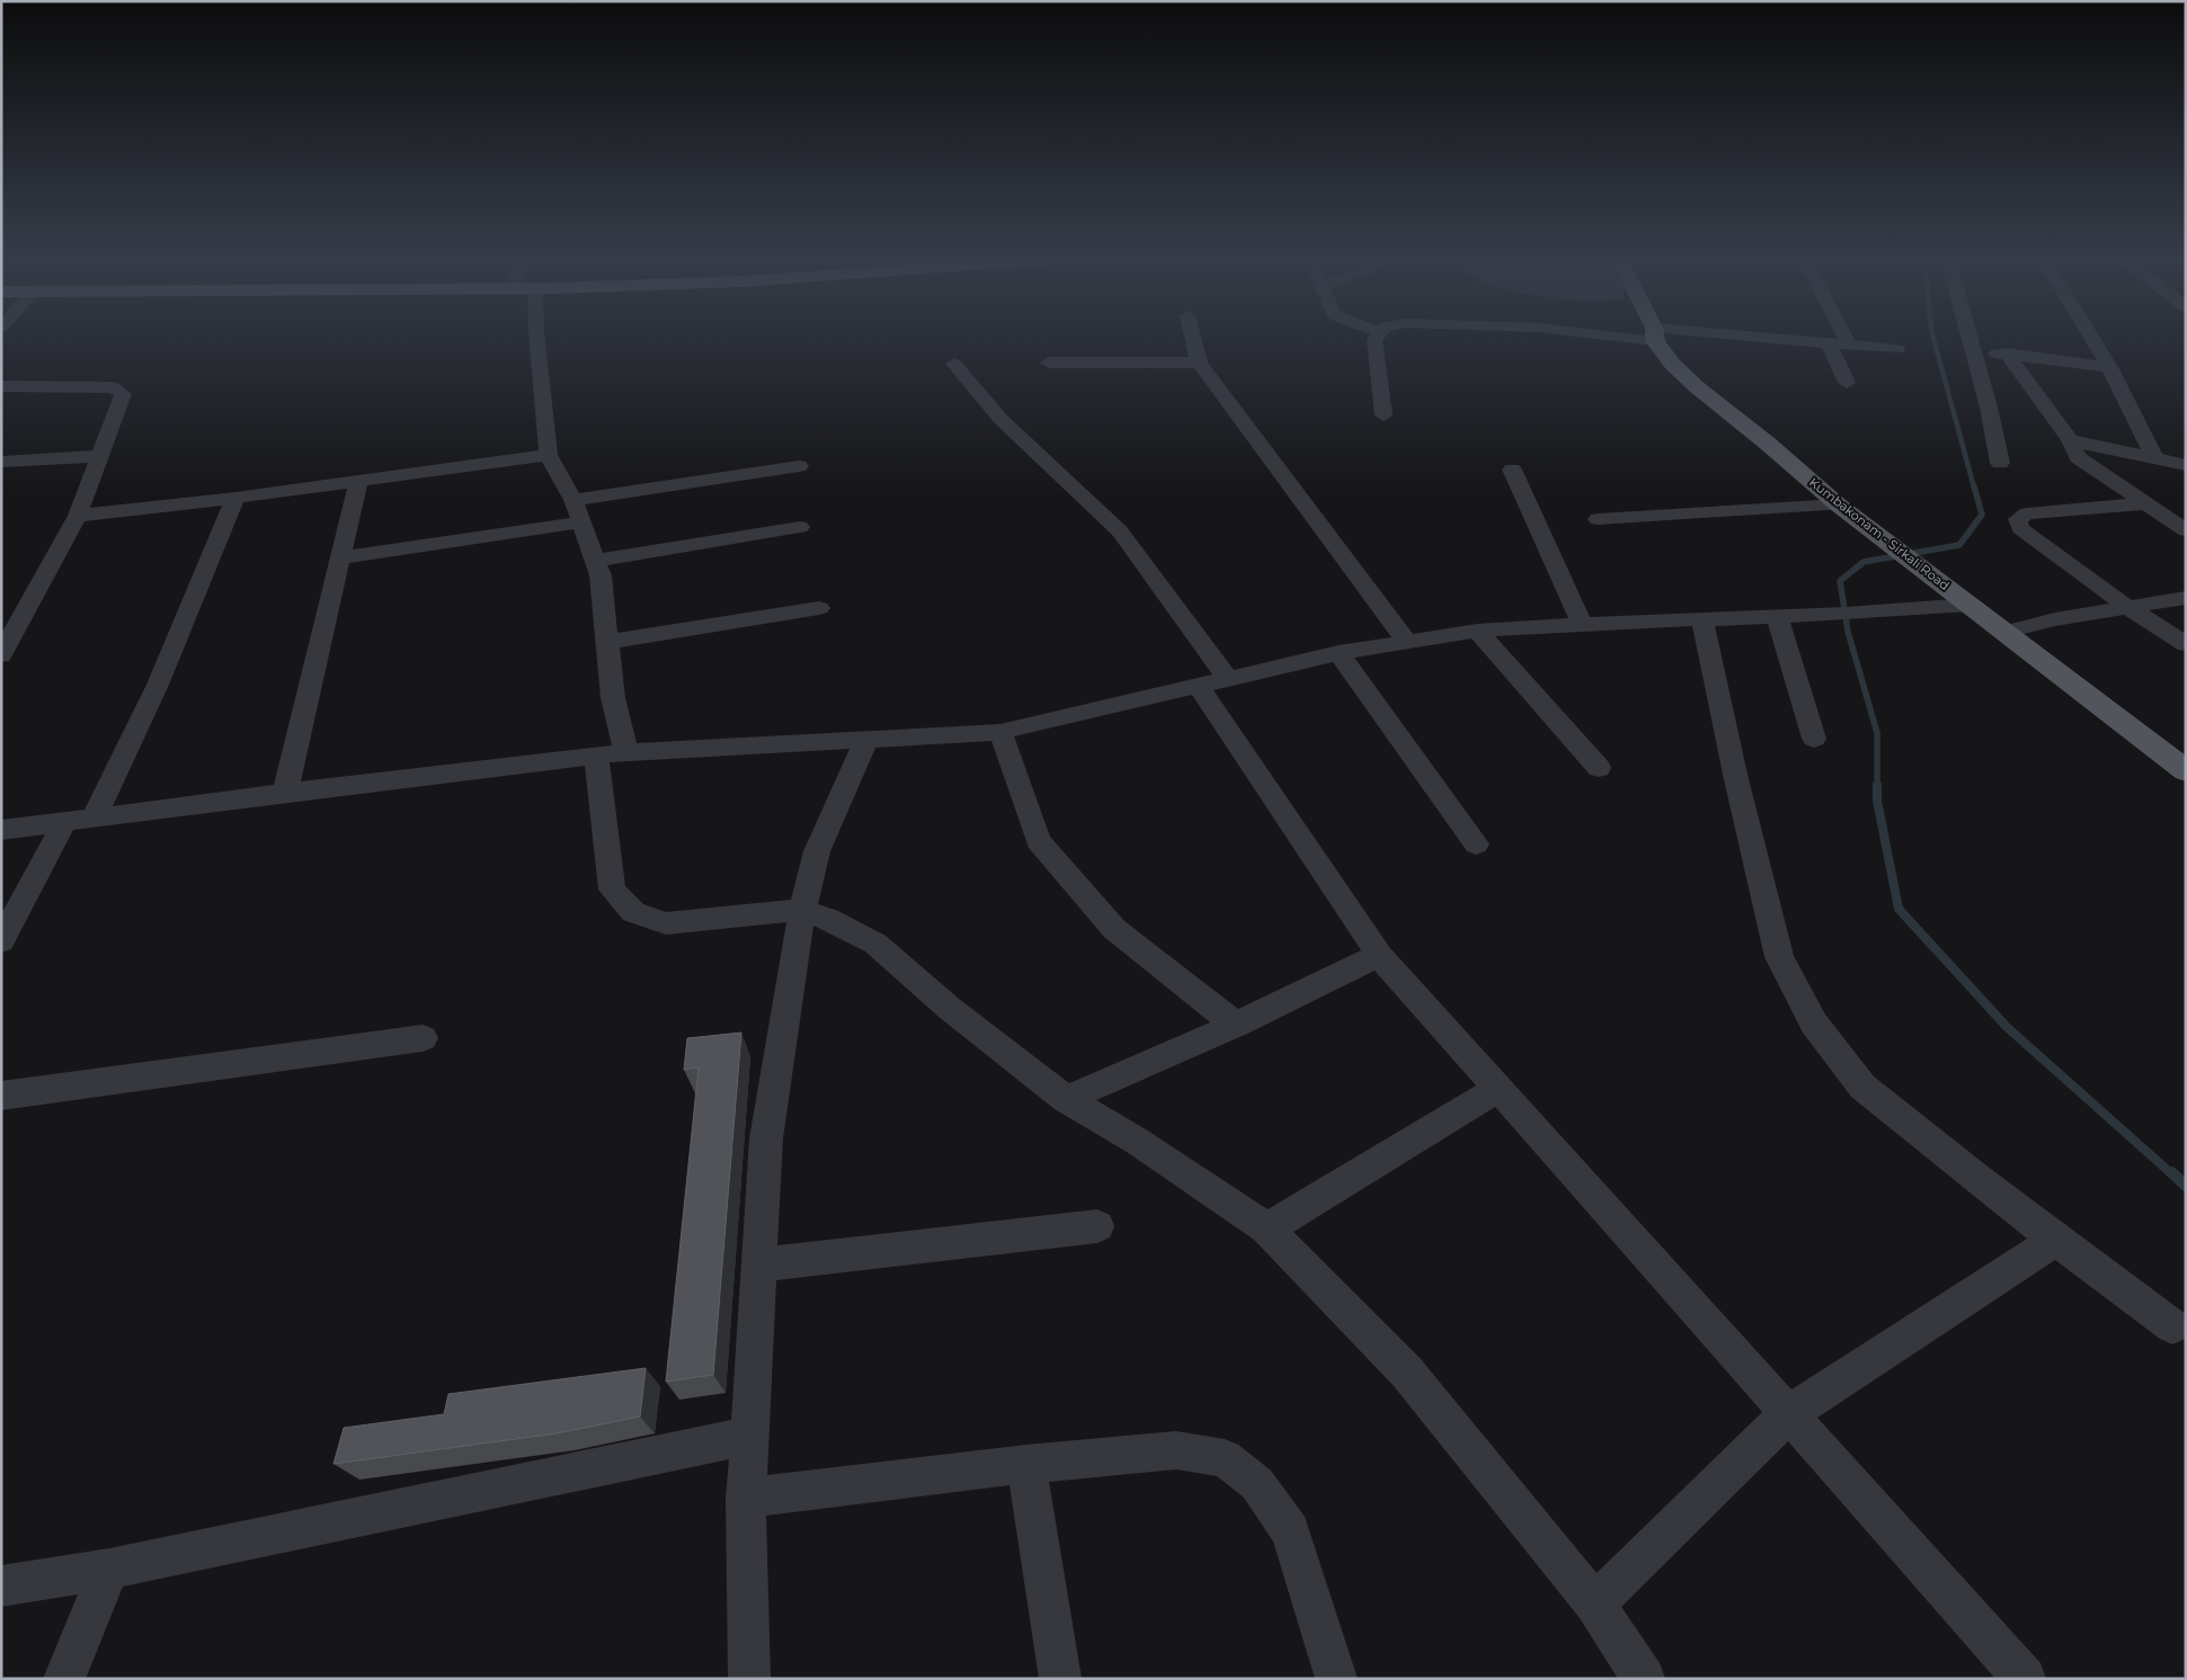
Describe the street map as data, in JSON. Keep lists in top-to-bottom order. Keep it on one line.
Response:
{"streets":{"main road":["Kumbakonam - Sirkali Road"]}}
